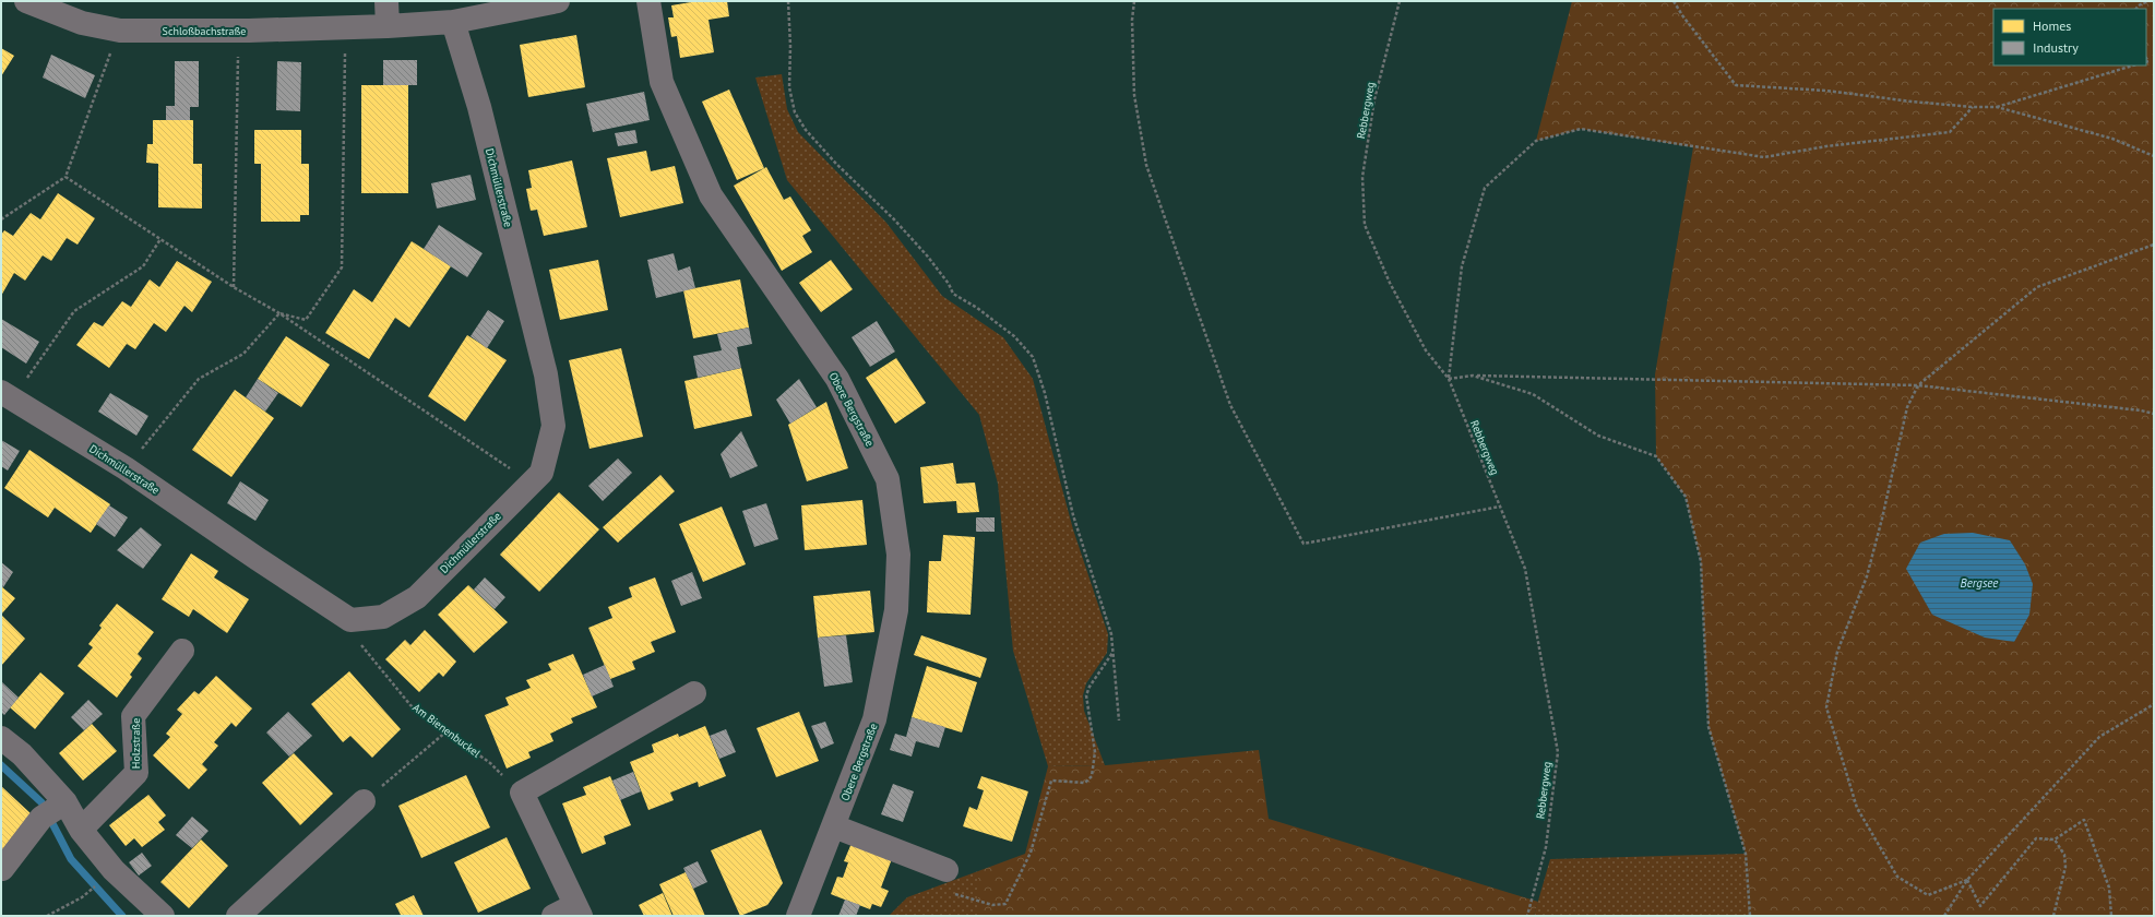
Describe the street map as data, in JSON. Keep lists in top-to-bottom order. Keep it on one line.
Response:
{"streets":{"street":["Schloßbachstraße","Dichmüllerstraße","Obere Bergstraße","Holzstraße"],"path":["Rebbergweg","Am Bienenbuckel"]},"crossings":[["Schloßbachstraße","Dichmüllerstraße"],["Dichmüllerstraße","Am Bienenbuckel"]],"water":["Bergsee"],"legend":["Homes","Industry"]}
